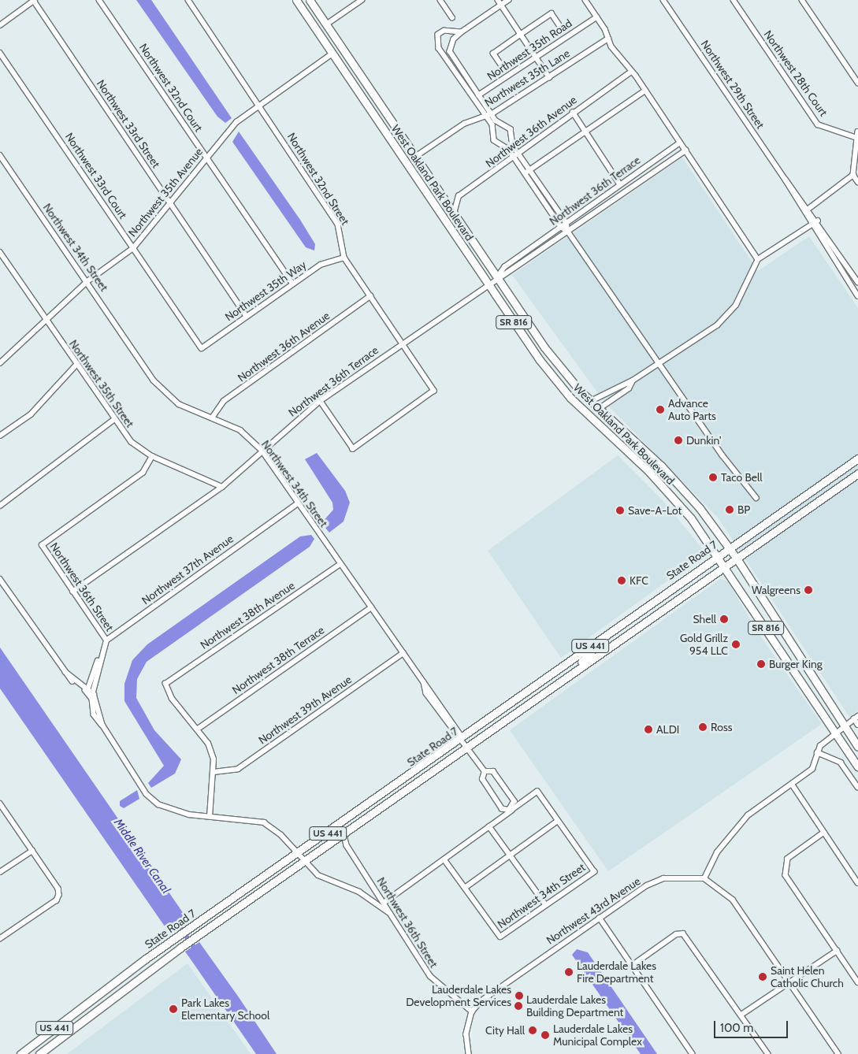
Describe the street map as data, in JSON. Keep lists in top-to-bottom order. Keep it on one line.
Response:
{"streets":{"main road":["West Oakland Park Boulevard","SR 816","State Road 7","US 441"],"street":["Northwest 35th Road","Northwest 28th Court","Northwest 35th Lane","Northwest 29th Street","Northwest 32nd Court","Northwest 33rd Street","Northwest 36th Avenue","Northwest 33rd Court","Northwest 32nd Street","Northwest 36th Terrace","Northwest 35th Avenue","Northwest 34th Street","Northwest 35th Way","Northwest 35th Street","Northwest 37th Avenue","Northwest 36th Street","Northwest 38th Avenue","Northwest 38th Terrace","Northwest 39th Avenue","Northwest 43rd Avenue"]},"crossings":[["Northwest 35th Lane","West Oakland Park Boulevard"],["Northwest 32nd Court","Northwest 35th Avenue"],["Northwest 32nd Court","Northwest 35th Way"],["Northwest 33rd Street","Northwest 35th Avenue"],["Northwest 33rd Street","Northwest 35th Way"],["Northwest 36th Avenue","Northwest 32nd Street"],["Northwest 36th Avenue","West Oakland Park Boulevard"],["Northwest 36th Avenue","Northwest 34th Street"],["Northwest 33rd Court","Northwest 35th Avenue"],["Northwest 33rd Court","Northwest 35th Way"],["Northwest 32nd Street","Northwest 36th Terrace"],["Northwest 32nd Street","Northwest 35th Avenue"],["Northwest 32nd Street","Northwest 35th Way"],["West Oakland Park Boulevard","Northwest 36th Terrace"],["West Oakland Park Boulevard","Northwest 35th Avenue"],["West Oakland Park Boulevard","State Road 7"],["Northwest 36th Terrace","Northwest 34th Street"],["Northwest 36th Terrace","Northwest 35th Street"],["Northwest 36th Terrace","Northwest 36th Street"],["Northwest 35th Avenue","Northwest 34th Street"],["Northwest 35th Avenue","Northwest 35th Street"],["Northwest 34th Street","State Road 7"],["Northwest 34th Street","Northwest 37th Avenue"],["Northwest 34th Street","Northwest 36th Street"],["Northwest 34th Street","Northwest 38th Avenue"],["Northwest 34th Street","Northwest 38th Terrace"],["Northwest 34th Street","Northwest 39th Avenue"],["Northwest 35th Street","Northwest 36th Street"],["State Road 7","Northwest 36th Street"],["Northwest 37th Avenue","Northwest 36th Street"],["Northwest 36th Street","Northwest 43rd Avenue"],["Northwest 38th Avenue","Northwest 38th Terrace"]],"water":["Middle River Canal"],"places":["Advance Auto Parts","Dunkin'","Taco Bell","BP","Save-A-Lot","KFC","Walgreens","Shell","Gold Grillz 954 LLC","Burger King","Ross","ALDI","Lauderdale Lakes Fire Department","Saint Helen Catholic Church","Lauderdale Lakes Development Services","Lauderdale Lakes Building Department","Park Lakes Elementary School","City Hall","Lauderdale Lakes Municipal Complex"],"scale_bar":"100 m"}
